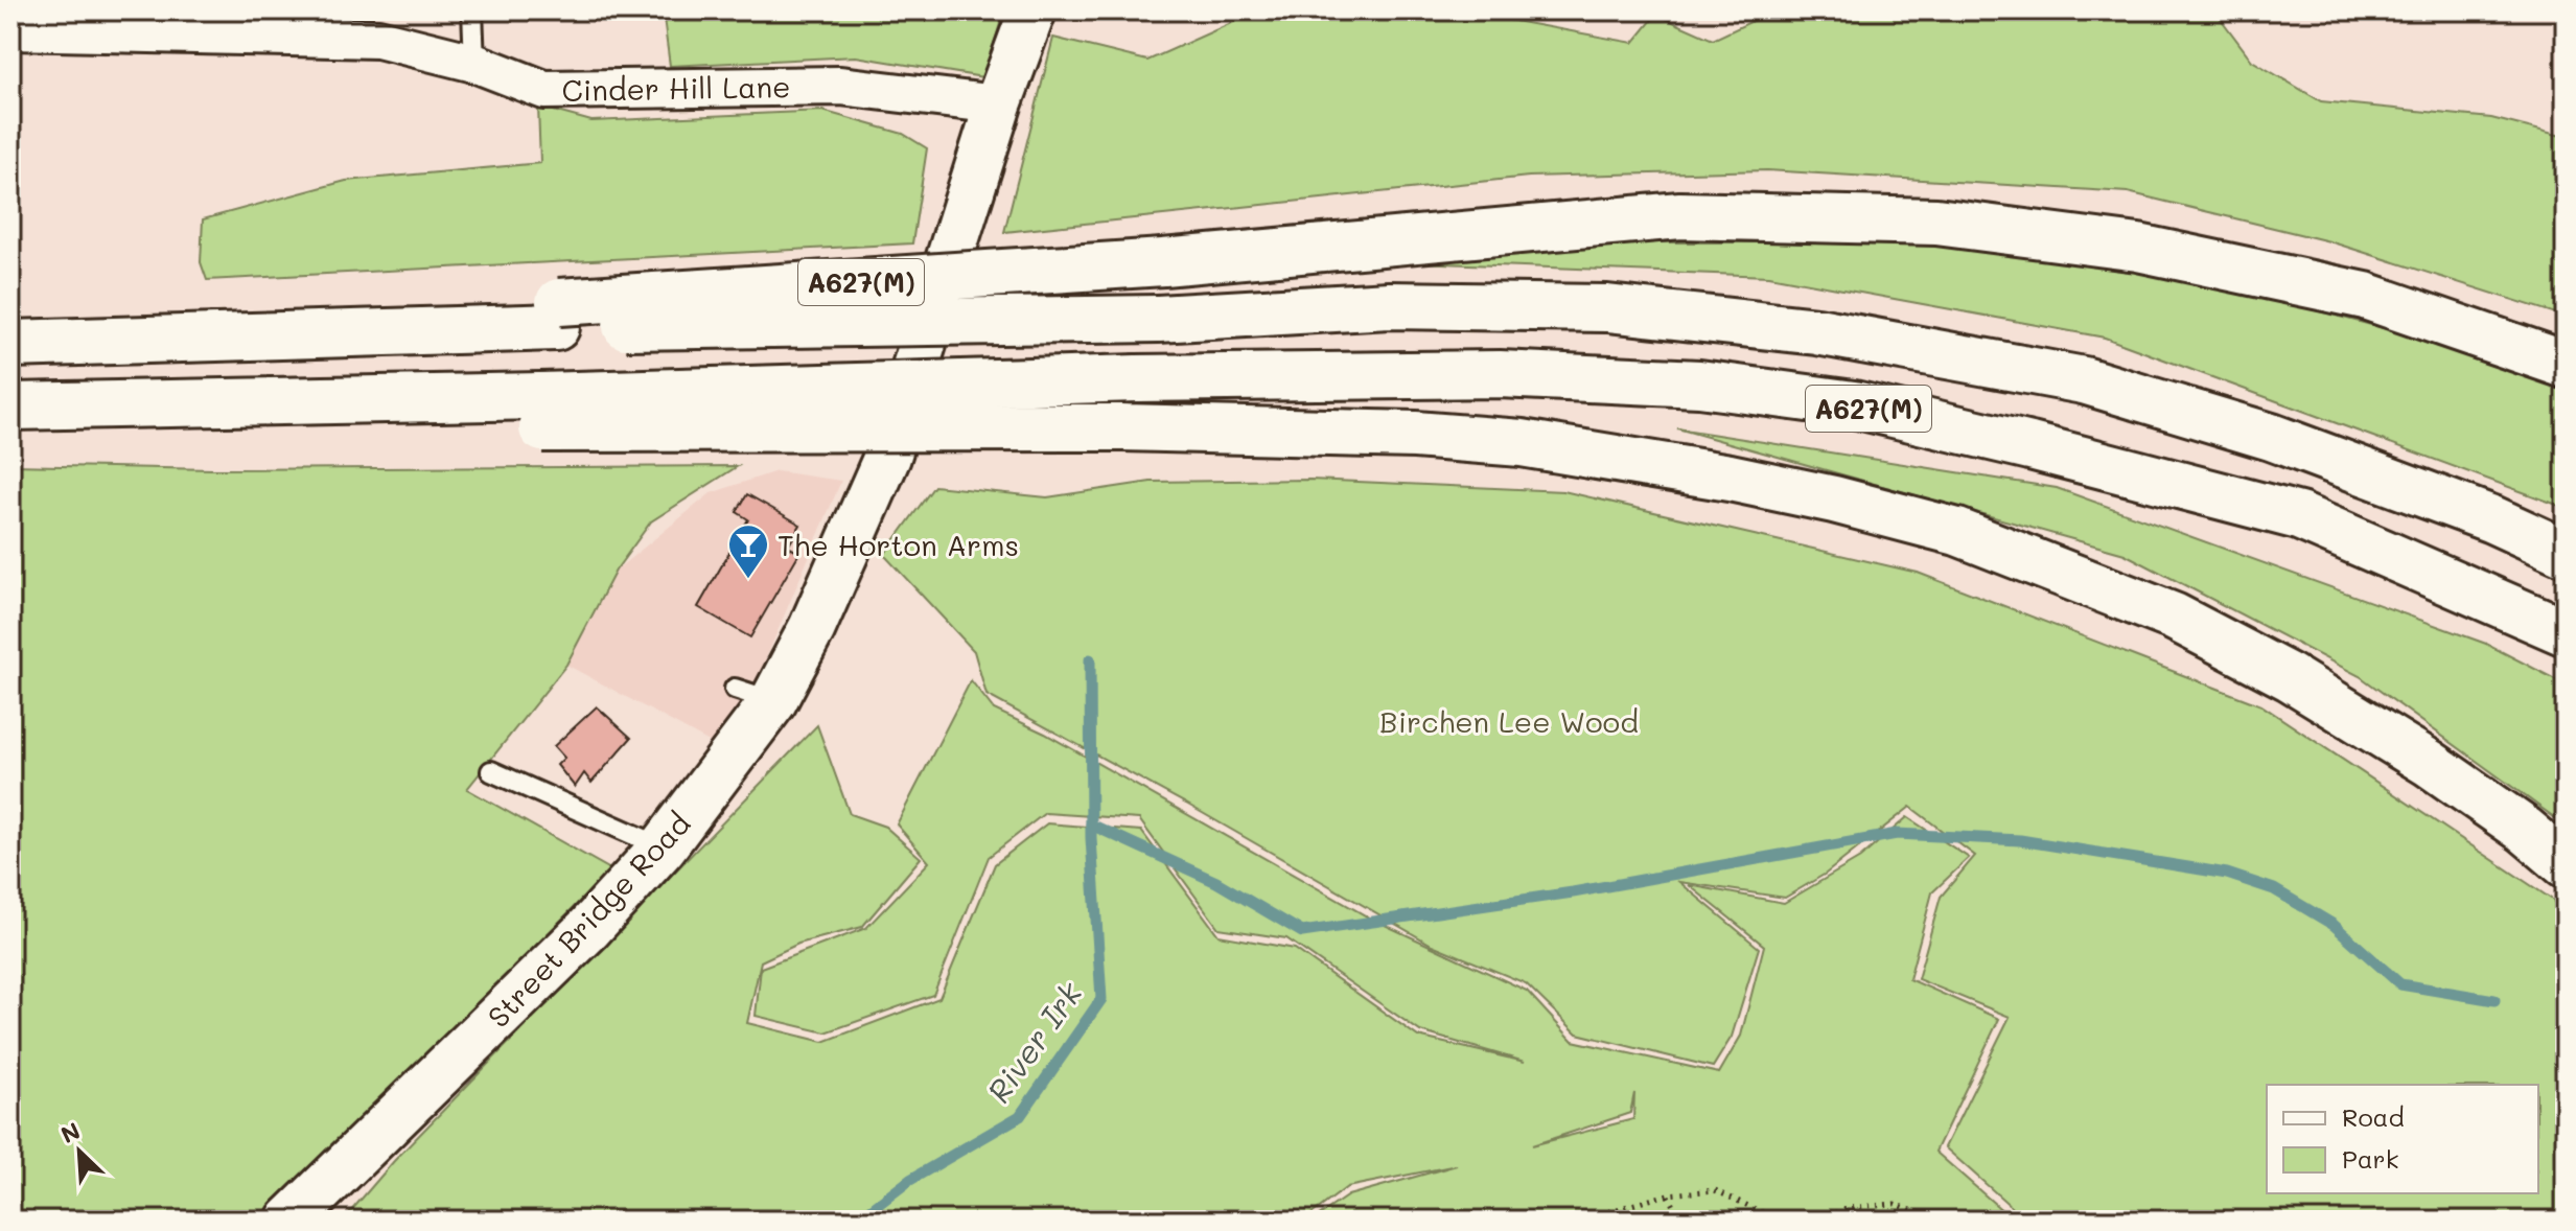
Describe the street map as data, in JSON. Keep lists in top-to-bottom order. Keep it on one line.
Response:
{"streets":{"main road":["A627(M)","Street Bridge Road"],"street":["Cinder Hill Lane"]},"crossings":[["Cinder Hill Lane","Street Bridge Road"]],"water":["River Irk"],"parks":["Birchen Lee Wood"],"places":{"bar":["The Horton Arms"]},"legend":["Road","Park"],"north":"top left"}
